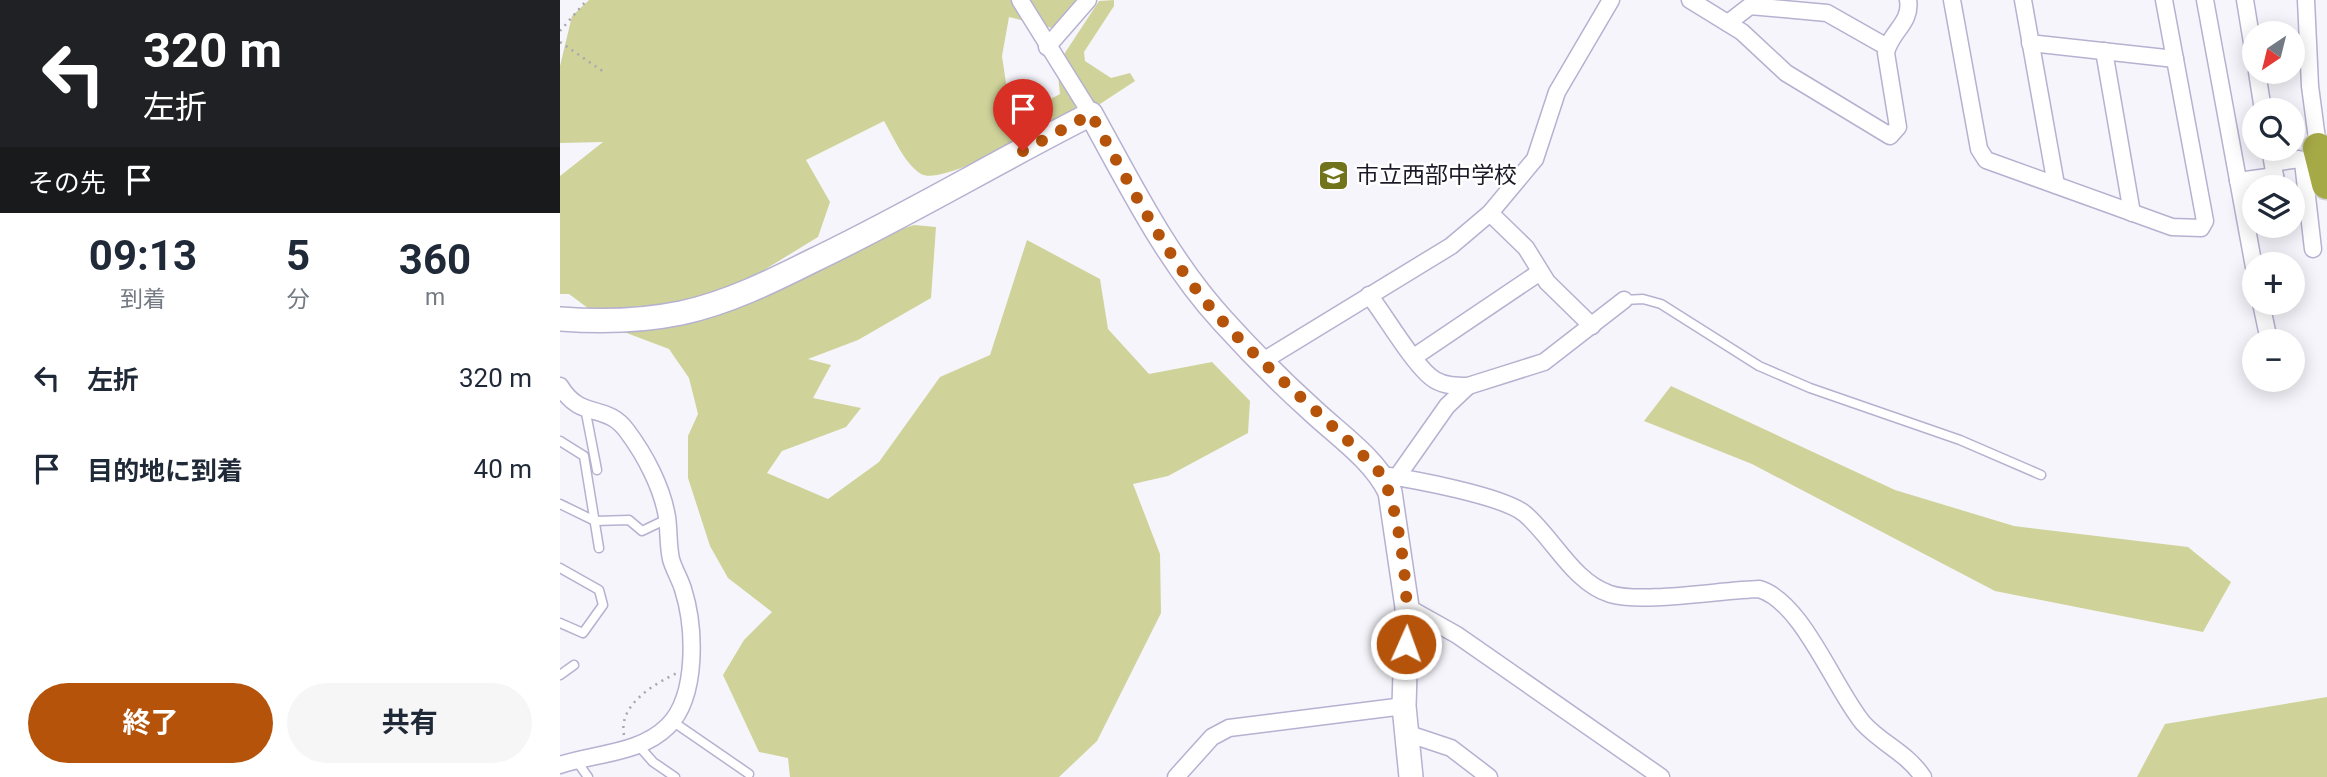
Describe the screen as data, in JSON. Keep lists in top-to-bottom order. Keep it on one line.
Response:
{"places":{"school or university":["市立西部中学校"]},"north":"bottom left","page":{"turn":["320 m","左折"],"map_buttons":["+","−"],"then":"その先","eta":["09:13","到着","5","分","360","m"],"list":[{"name":"左折","value":"320 m"},{"name":"目的地に到着","value":"40 m"}],"buttons":["終了","共有"]}}
